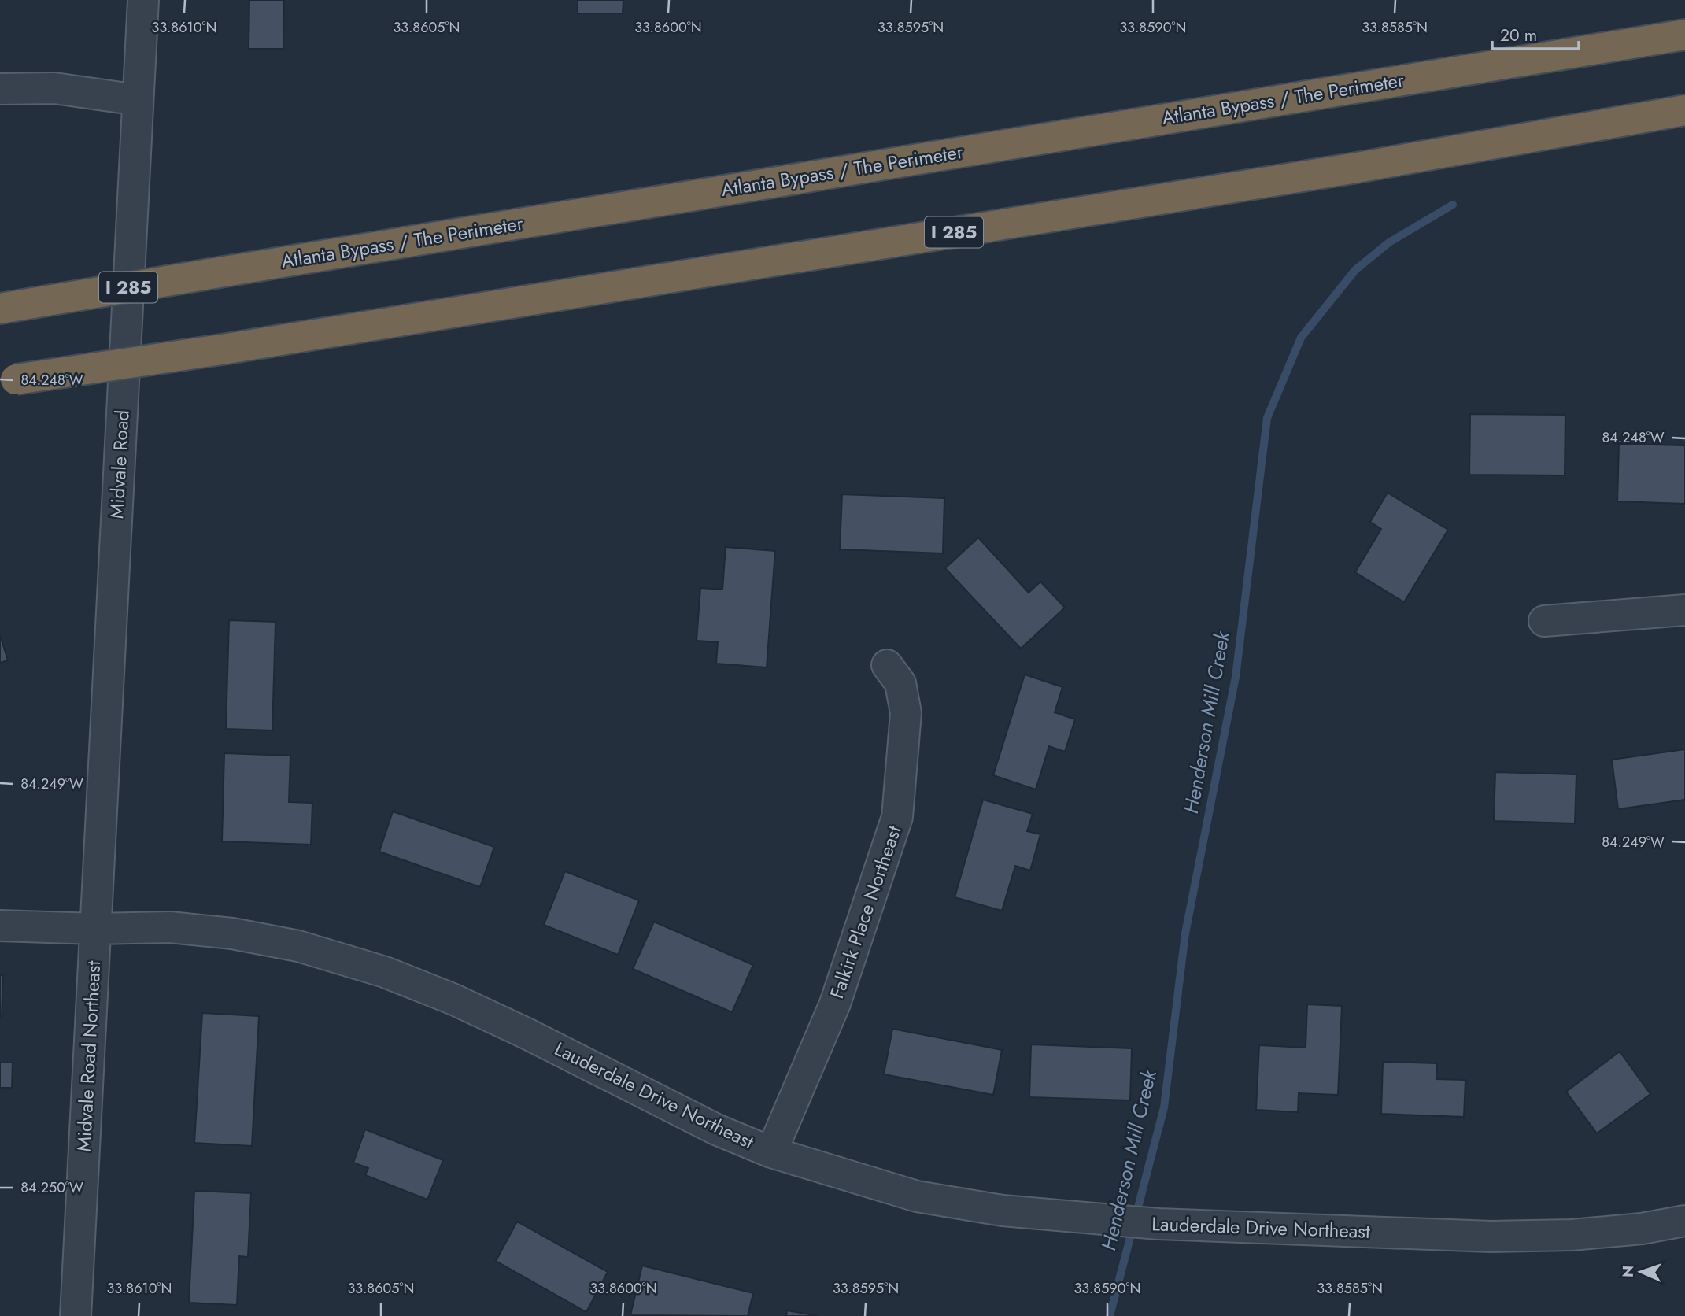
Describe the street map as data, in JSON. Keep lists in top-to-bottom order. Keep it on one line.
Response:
{"streets":{"highway":["Atlanta Bypass / The Perimeter","I 285"],"street":["Midvale Road","Falkirk Place Northeast","Midvale Road Northeast","Lauderdale Drive Northeast"]},"crossings":[["Midvale Road","Midvale Road Northeast"],["Midvale Road","Lauderdale Drive Northeast"],["Falkirk Place Northeast","Lauderdale Drive Northeast"],["Midvale Road Northeast","Lauderdale Drive Northeast"]],"water":["Henderson Mill Creek"],"scale_bar":"20 m","north":"left","coordinates":["33.8610°N","33.8605°N","33.8600°N","33.8595°N","33.8590°N","33.8585°N","84.248°W","84.249°W","84.250°W"]}
